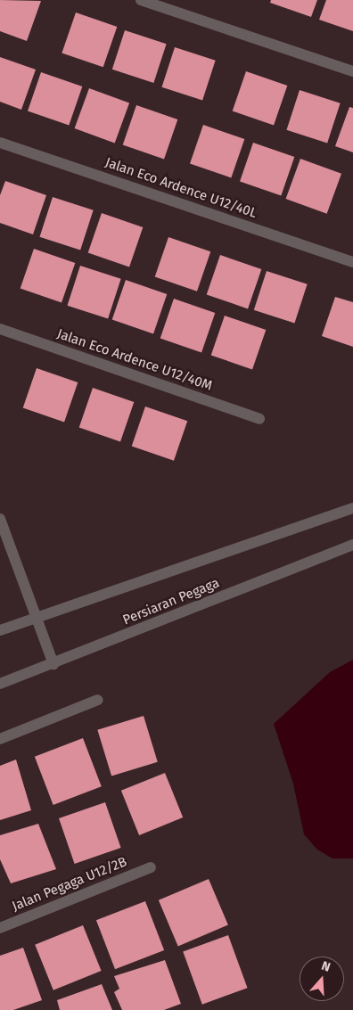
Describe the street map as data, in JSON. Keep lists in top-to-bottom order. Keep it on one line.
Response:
{"streets":{"street":["Jalan Eco Ardence U12/40L","Jalan Eco Ardence U12/40M","Persiaran Pegaga","Jalan Pegaga U12/2B"]},"north":"top"}
